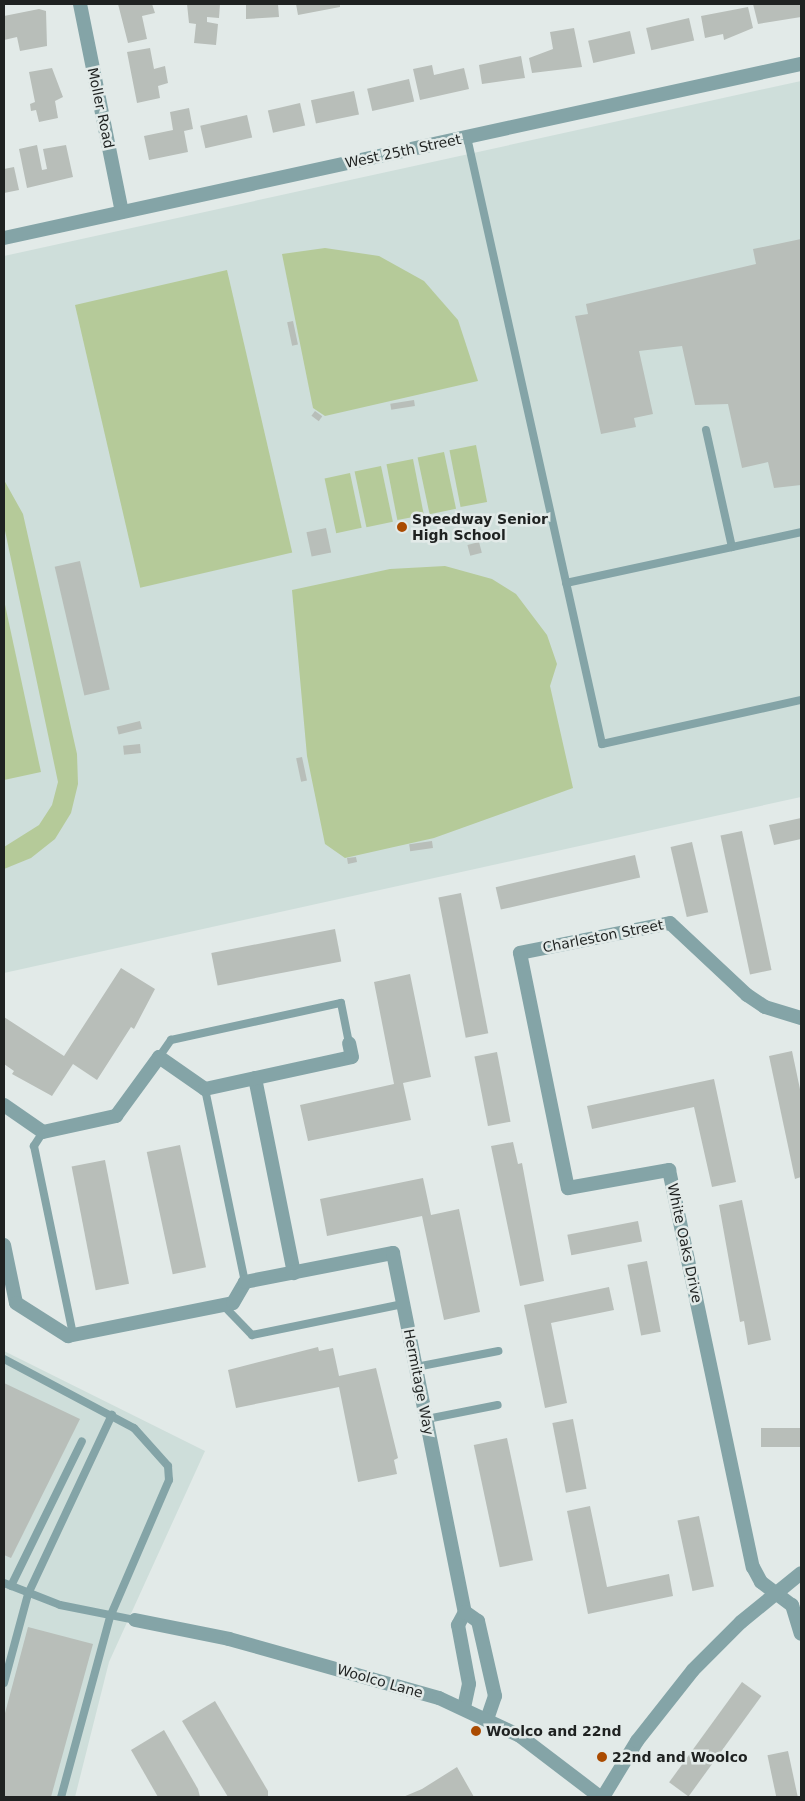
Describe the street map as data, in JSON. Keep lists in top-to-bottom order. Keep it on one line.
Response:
{"streets":{"street":["Moller Road","West 25th Street","Charleston Street","White Oaks Drive","Hermitage Way","Woolco Lane"]},"crossings":[["Moller Road","West 25th Street"],["Charleston Street","White Oaks Drive"],["Hermitage Way","Woolco Lane"]],"places":["Speedway Senior High School","Woolco and 22nd","22nd and Woolco"]}
